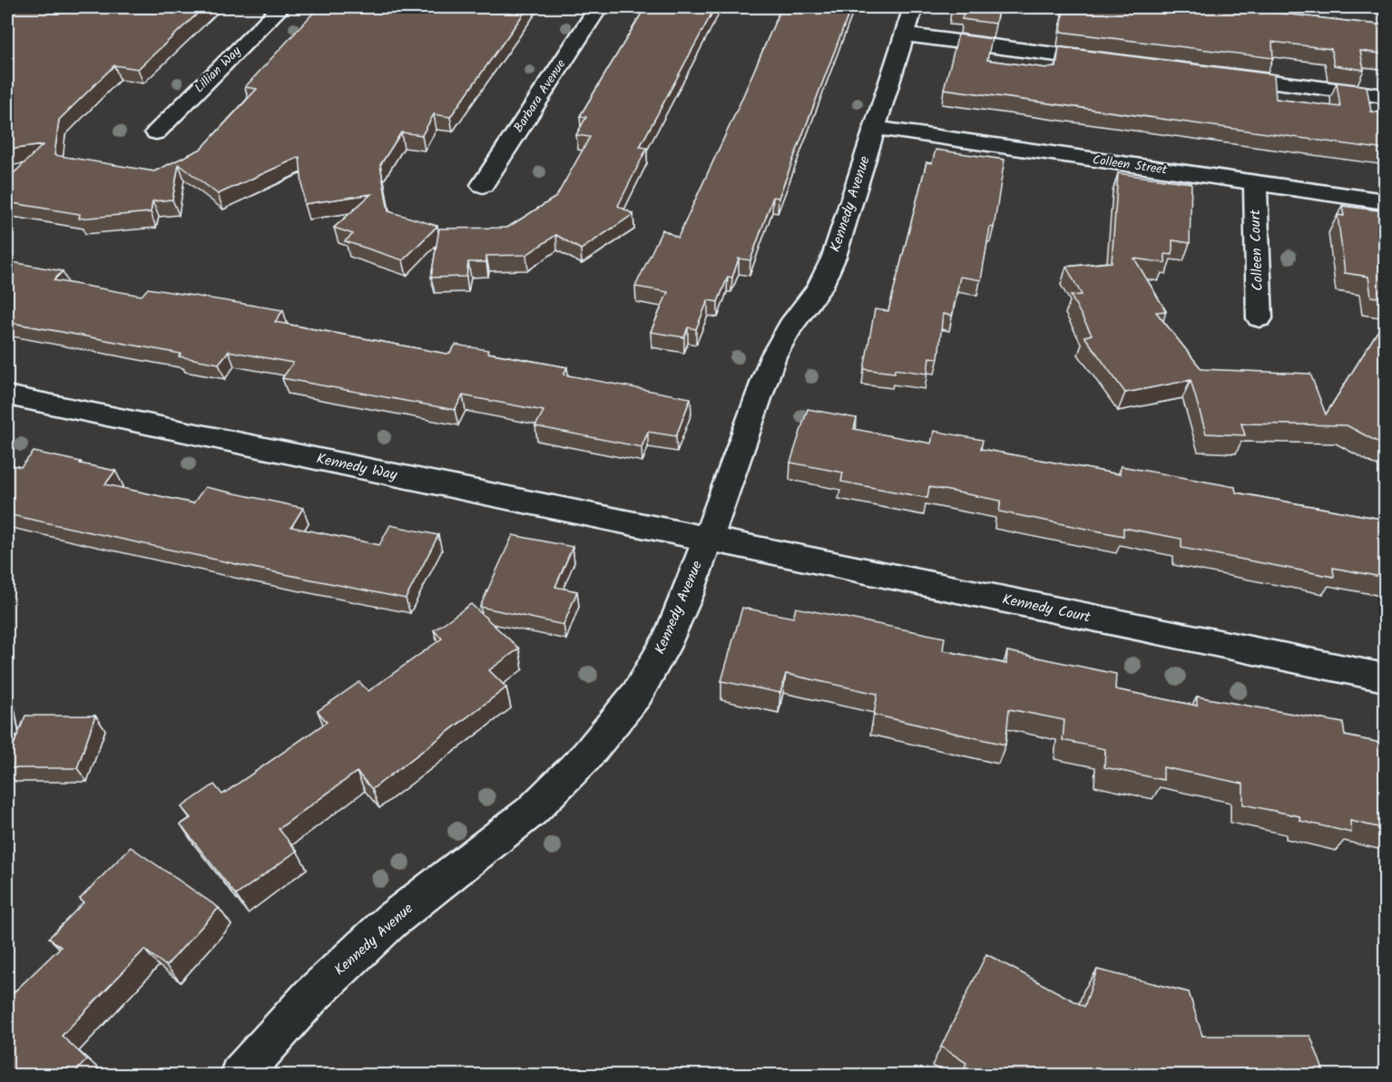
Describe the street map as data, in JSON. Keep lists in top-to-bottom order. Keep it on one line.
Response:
{"streets":{"street":["Lillian Way","Barbara Avenue","Colleen Street","Kennedy Avenue","Colleen Court","Kennedy Way","Kennedy Court"]},"crossings":[["Colleen Street","Kennedy Avenue"],["Colleen Street","Colleen Court"],["Kennedy Avenue","Kennedy Way"],["Kennedy Avenue","Kennedy Court"],["Kennedy Way","Kennedy Court"]]}
